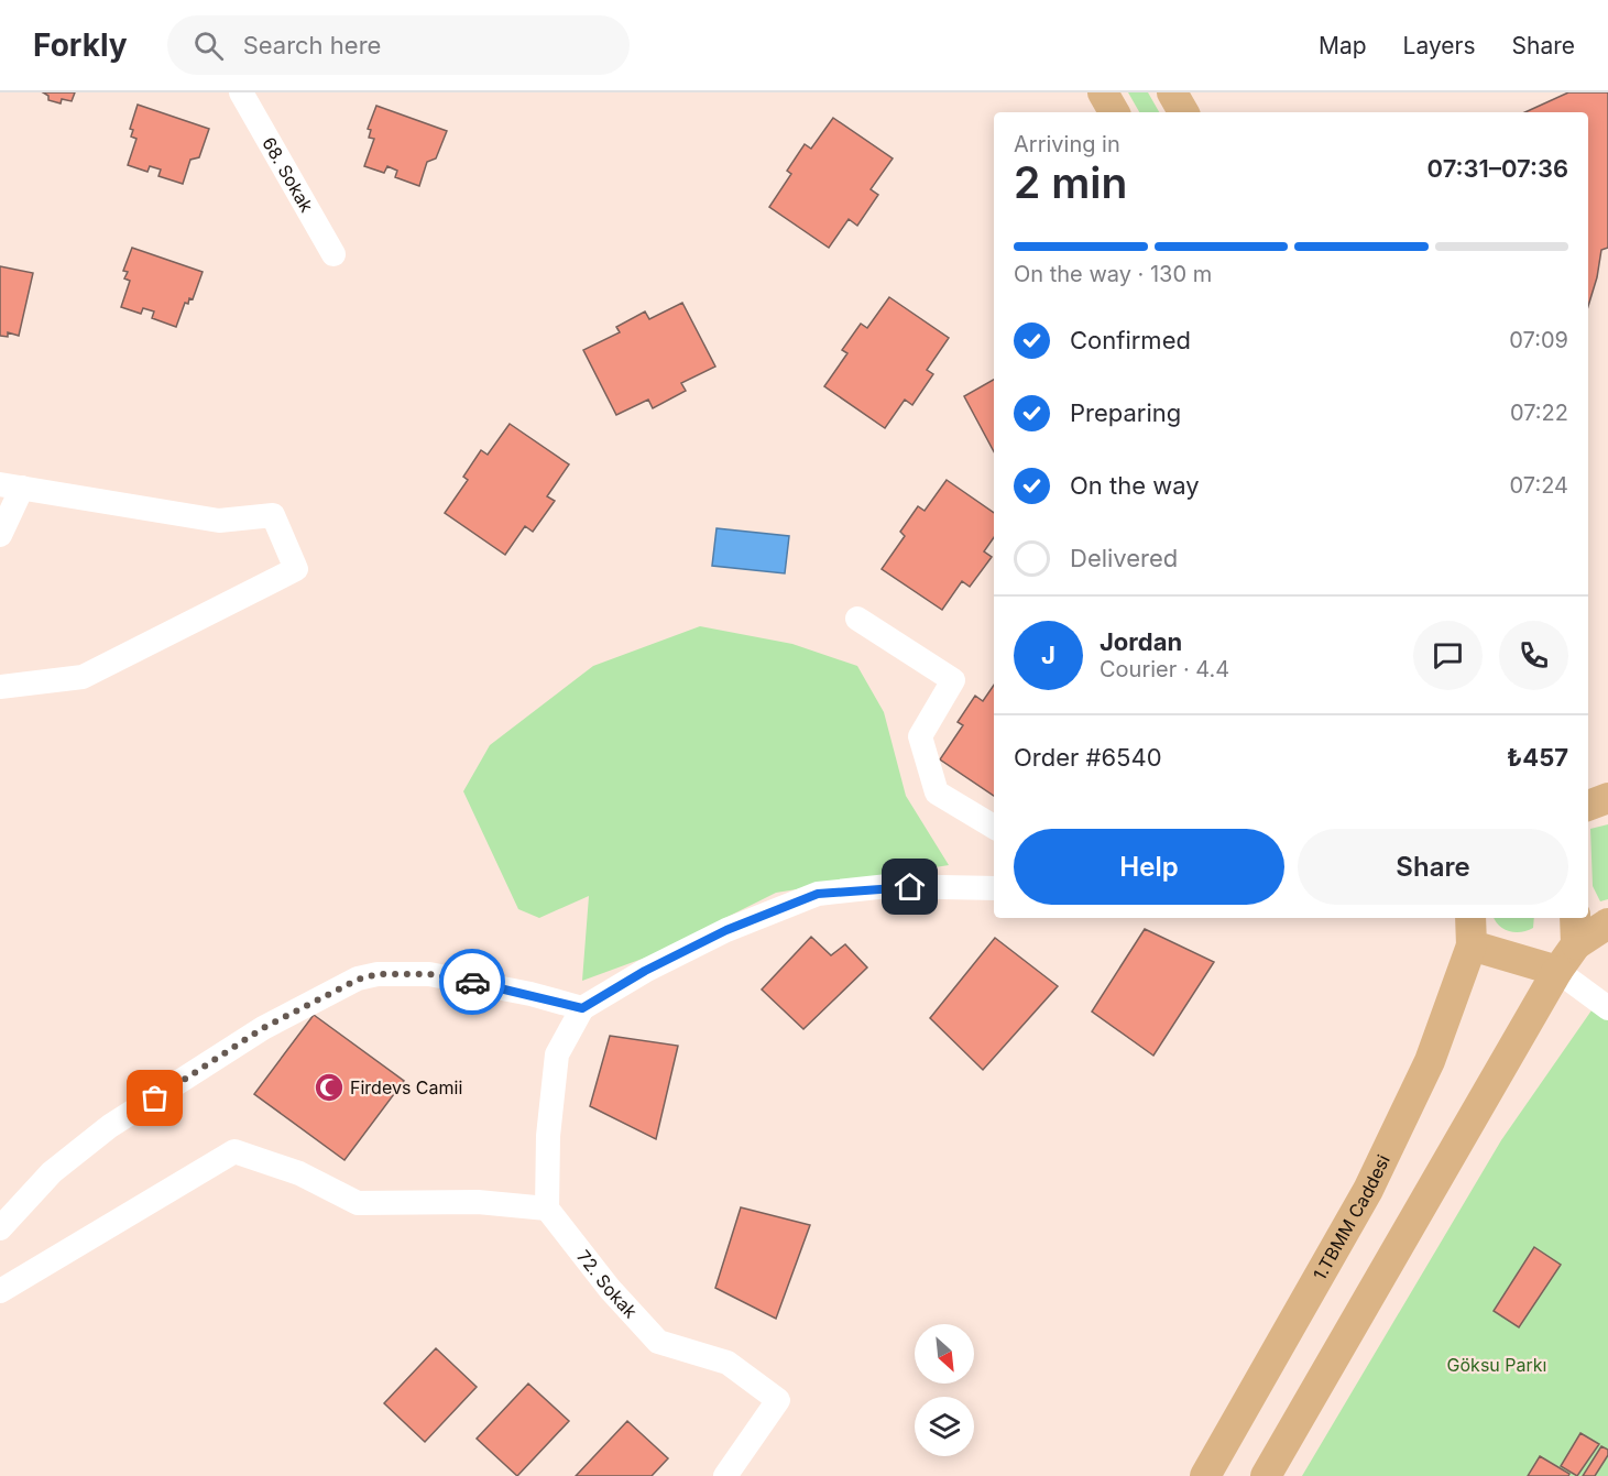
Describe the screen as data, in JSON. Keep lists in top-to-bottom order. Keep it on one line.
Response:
{"streets":{"main road":["1.TBMM Caddesi"],"street":["68. Sokak","72. Sokak"]},"parks":["Göksu Parkı"],"places":{"mosque":["Firdevs Camii"]},"north":"bottom right","page":{"header":"Forkly","search":"Search here","nav":["Map","Layers","Share"],"heading":["2 min","Arriving in","07:31–07:36"],"panel":["Jordan","Courier · 4.4","Order #6540","₺457"],"bar":"On the way · 130 m","list":[["Confirmed","07:09"],["Preparing","07:22"],["On the way","07:24"],"Delivered"],"round":"J","buttons":["Help","Share"]}}
